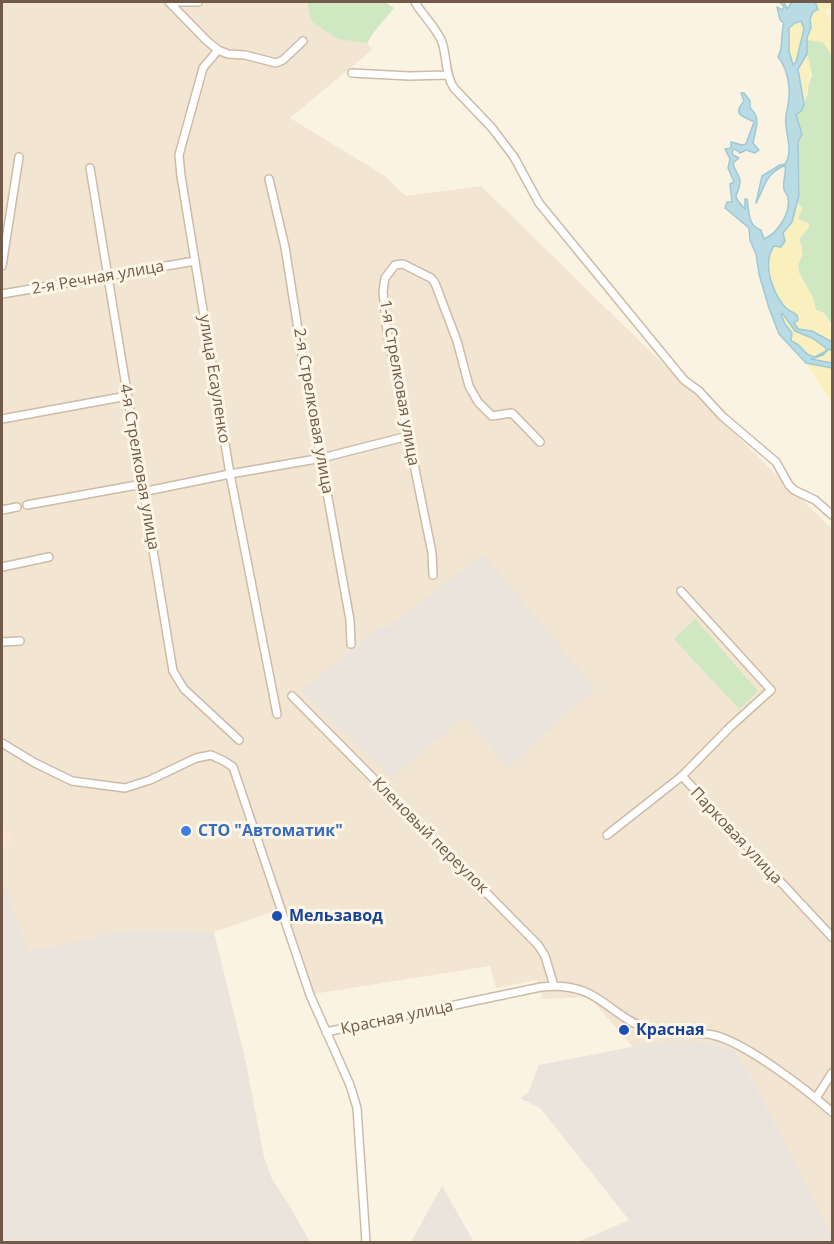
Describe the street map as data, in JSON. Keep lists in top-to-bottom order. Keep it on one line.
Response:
{"streets":{"street":["2-я Речная улица","улица Есауленко","1-я Стрелковая улица","2-я Стрелковая улица","4-я Стрелковая улица","Кленовый переулок","Парковая улица","Красная улица"]},"crossings":[["2-я Речная улица","улица Есауленко"],["2-я Речная улица","4-я Стрелковая улица"],["Кленовый переулок","Красная улица"]],"places":["СТО \"Автоматик\"","Мельзавод","Красная"]}
